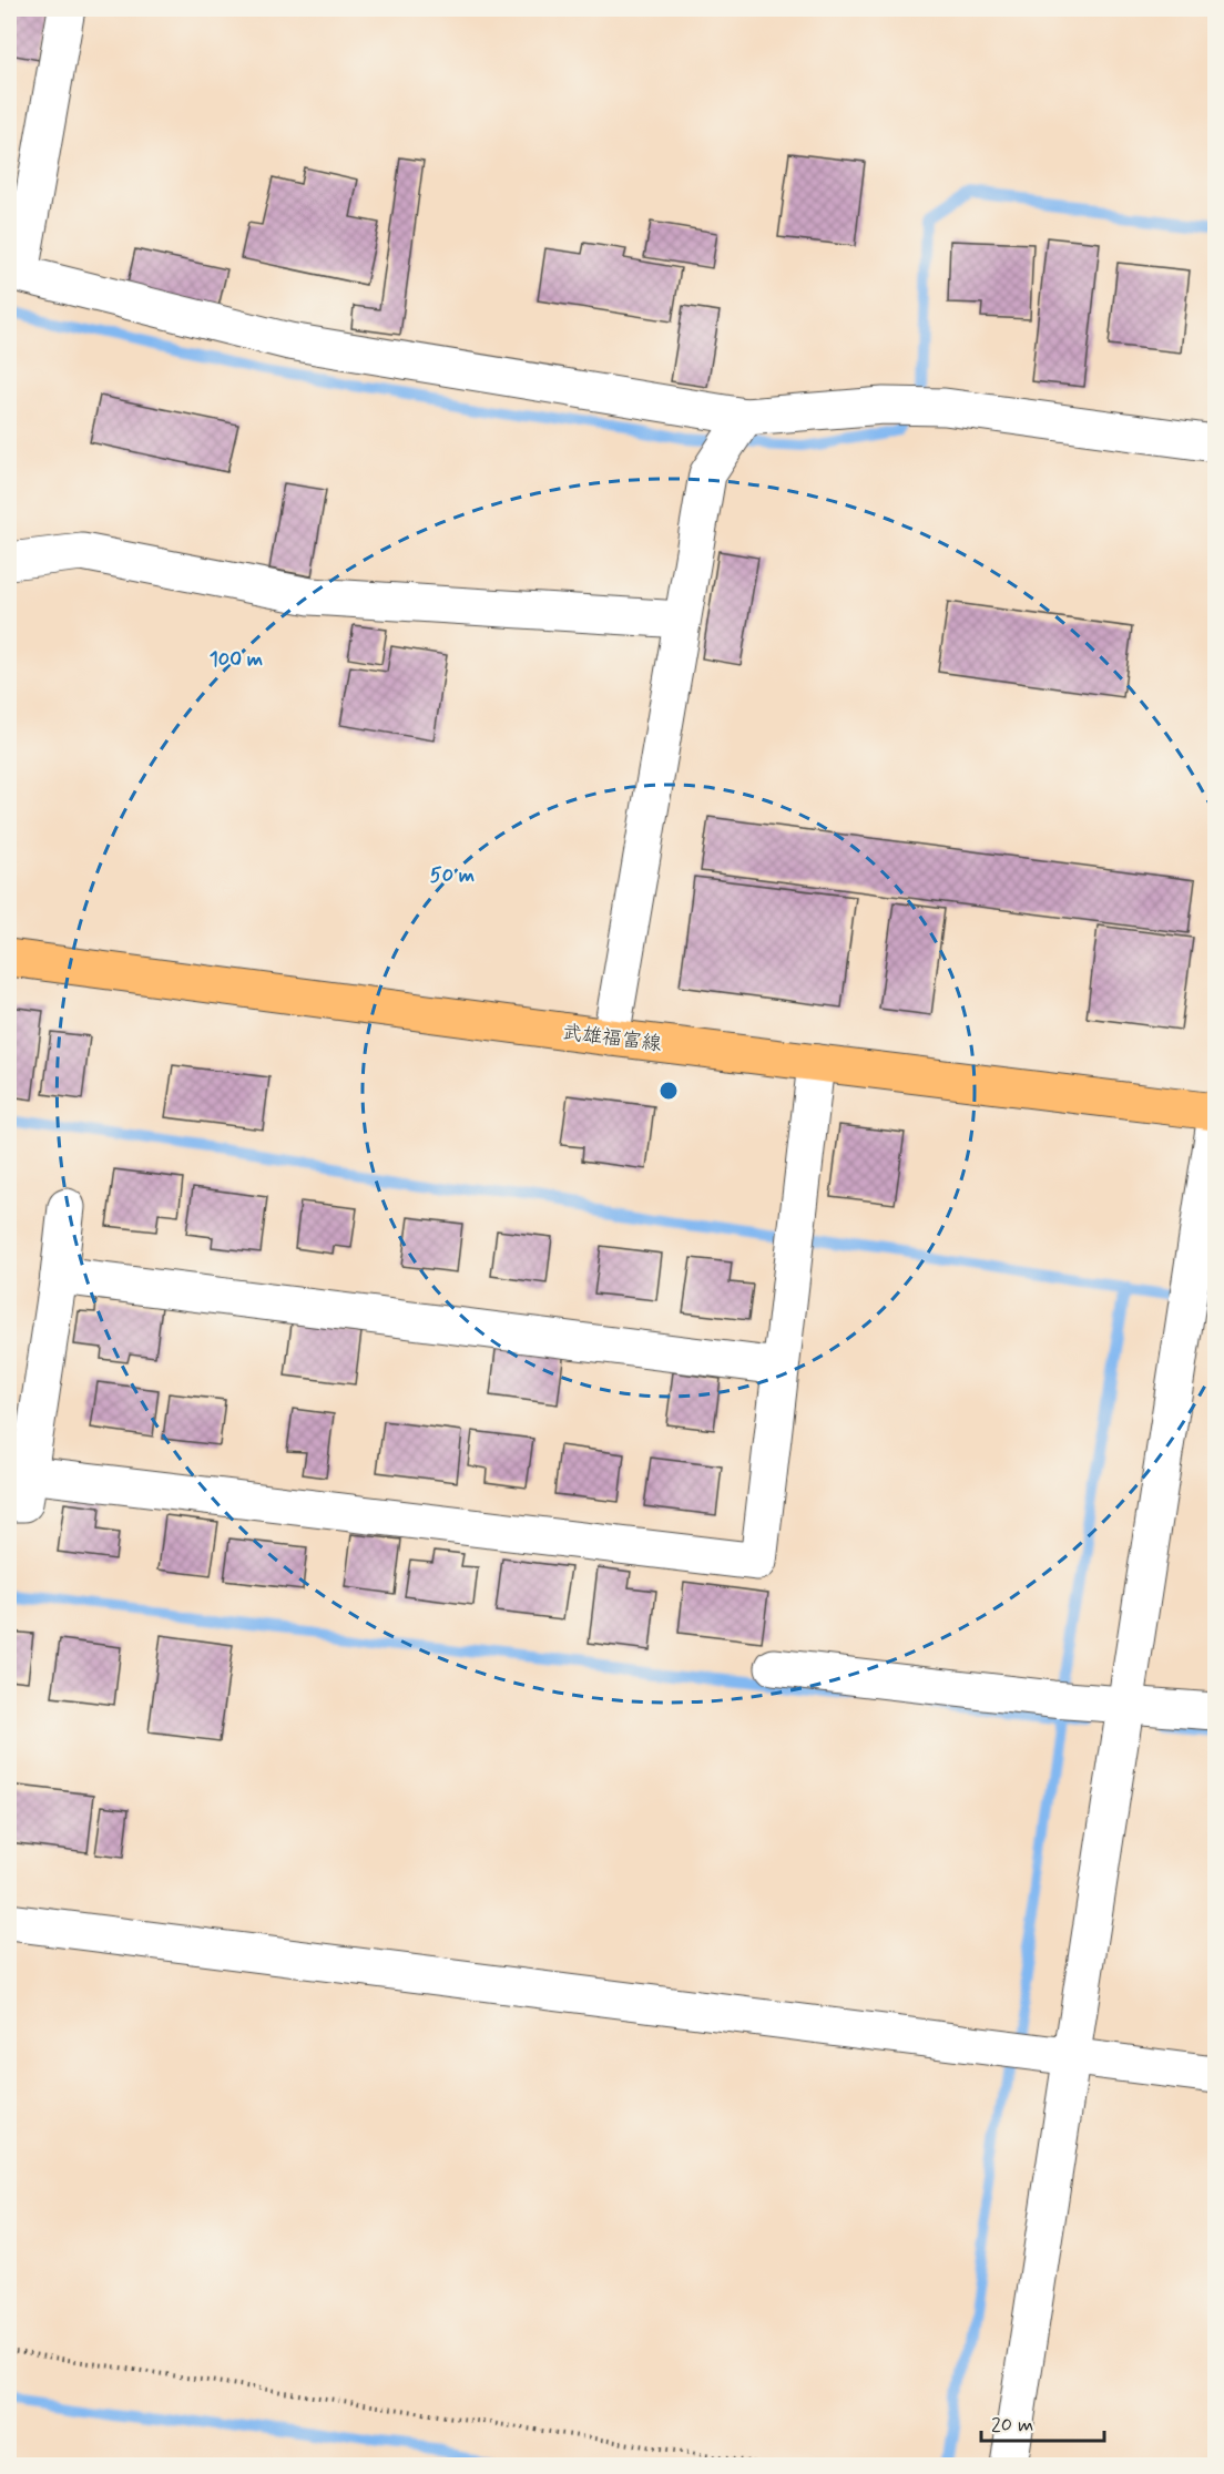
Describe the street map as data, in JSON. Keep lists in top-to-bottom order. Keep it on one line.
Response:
{"streets":{"main road":["武雄福富線"]},"scale_bar":"20 m","rings":["100 m","50 m"]}
